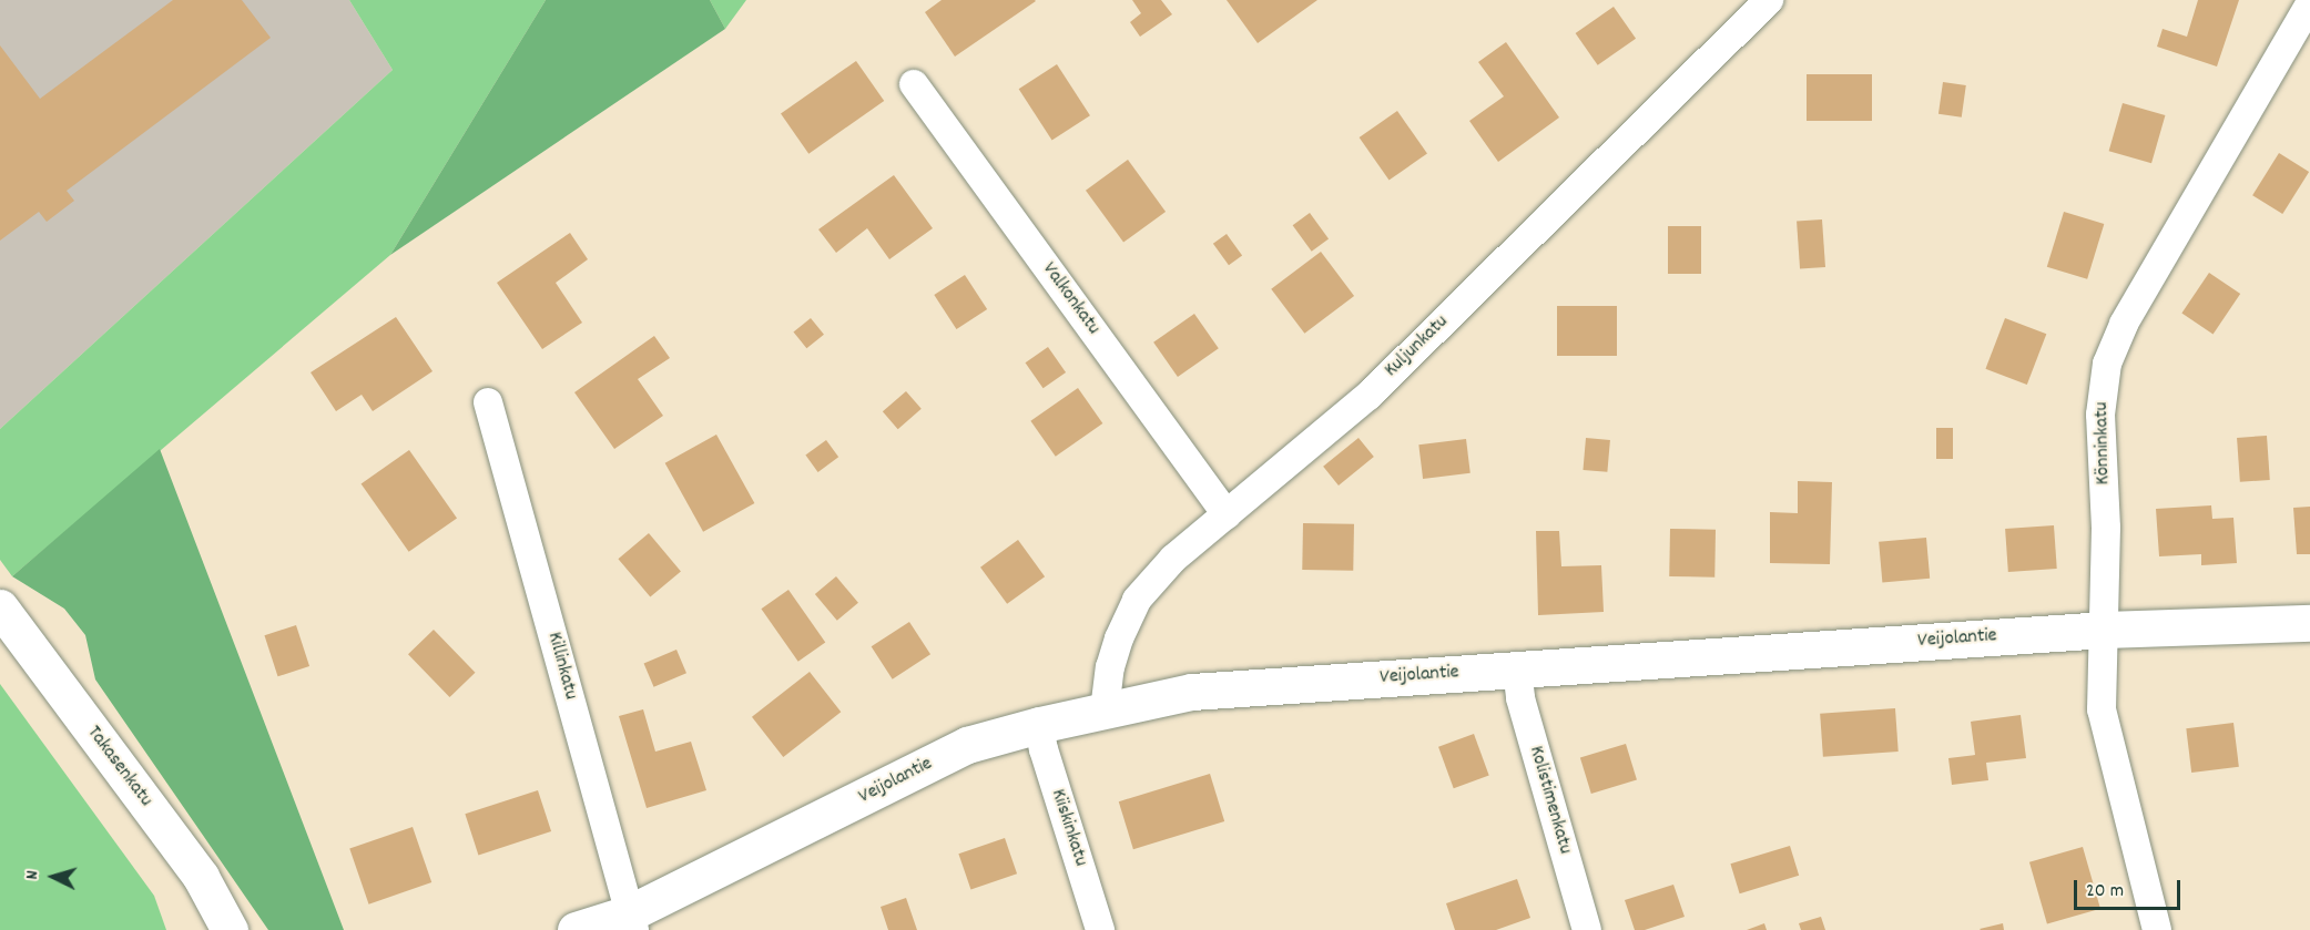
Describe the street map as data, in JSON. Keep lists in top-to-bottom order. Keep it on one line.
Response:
{"streets":{"street":["Valkonkatu","Kuljunkatu","Könninkatu","Veijolantie","Killinkatu","Takasenkatu","Kolistimenkatu","Kiiskinkatu"]},"crossings":[["Valkonkatu","Kuljunkatu"],["Kuljunkatu","Veijolantie"],["Könninkatu","Veijolantie"],["Veijolantie","Killinkatu"],["Veijolantie","Kolistimenkatu"],["Veijolantie","Kiiskinkatu"]],"scale_bar":"20 m","north":"left"}
